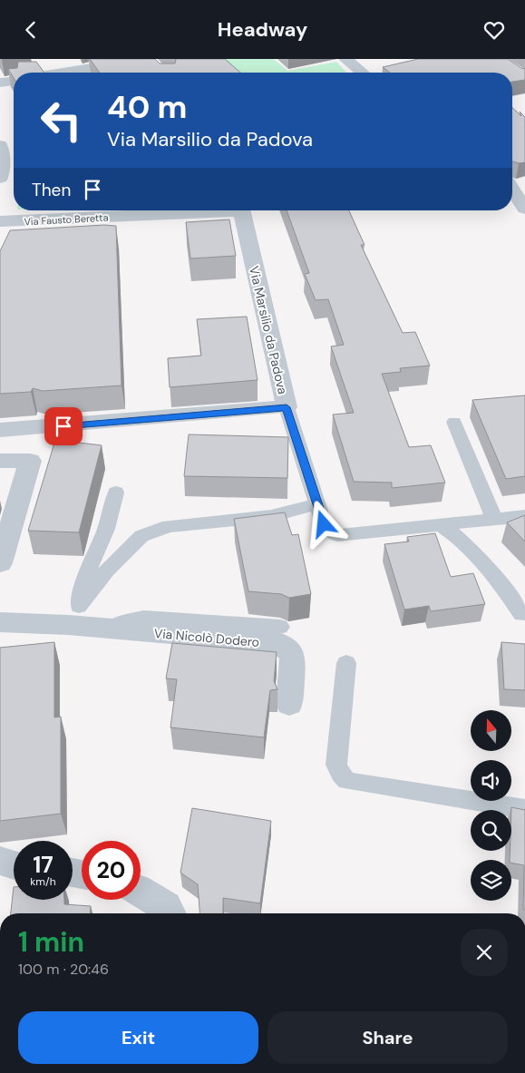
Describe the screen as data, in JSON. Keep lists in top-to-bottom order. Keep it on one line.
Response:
{"streets":{"street":["Via Fausto Beretta","Via Marsilio da Padova","Via Nicolò Dodero"]},"north":"top","page":{"header":"Headway","turn":["40 m","Via Marsilio da Padova"],"then":"Then","speed":"17 km/h","limit":"20","heading":["1 min","100 m · 20:46"],"buttons":["Exit","Share"]}}
